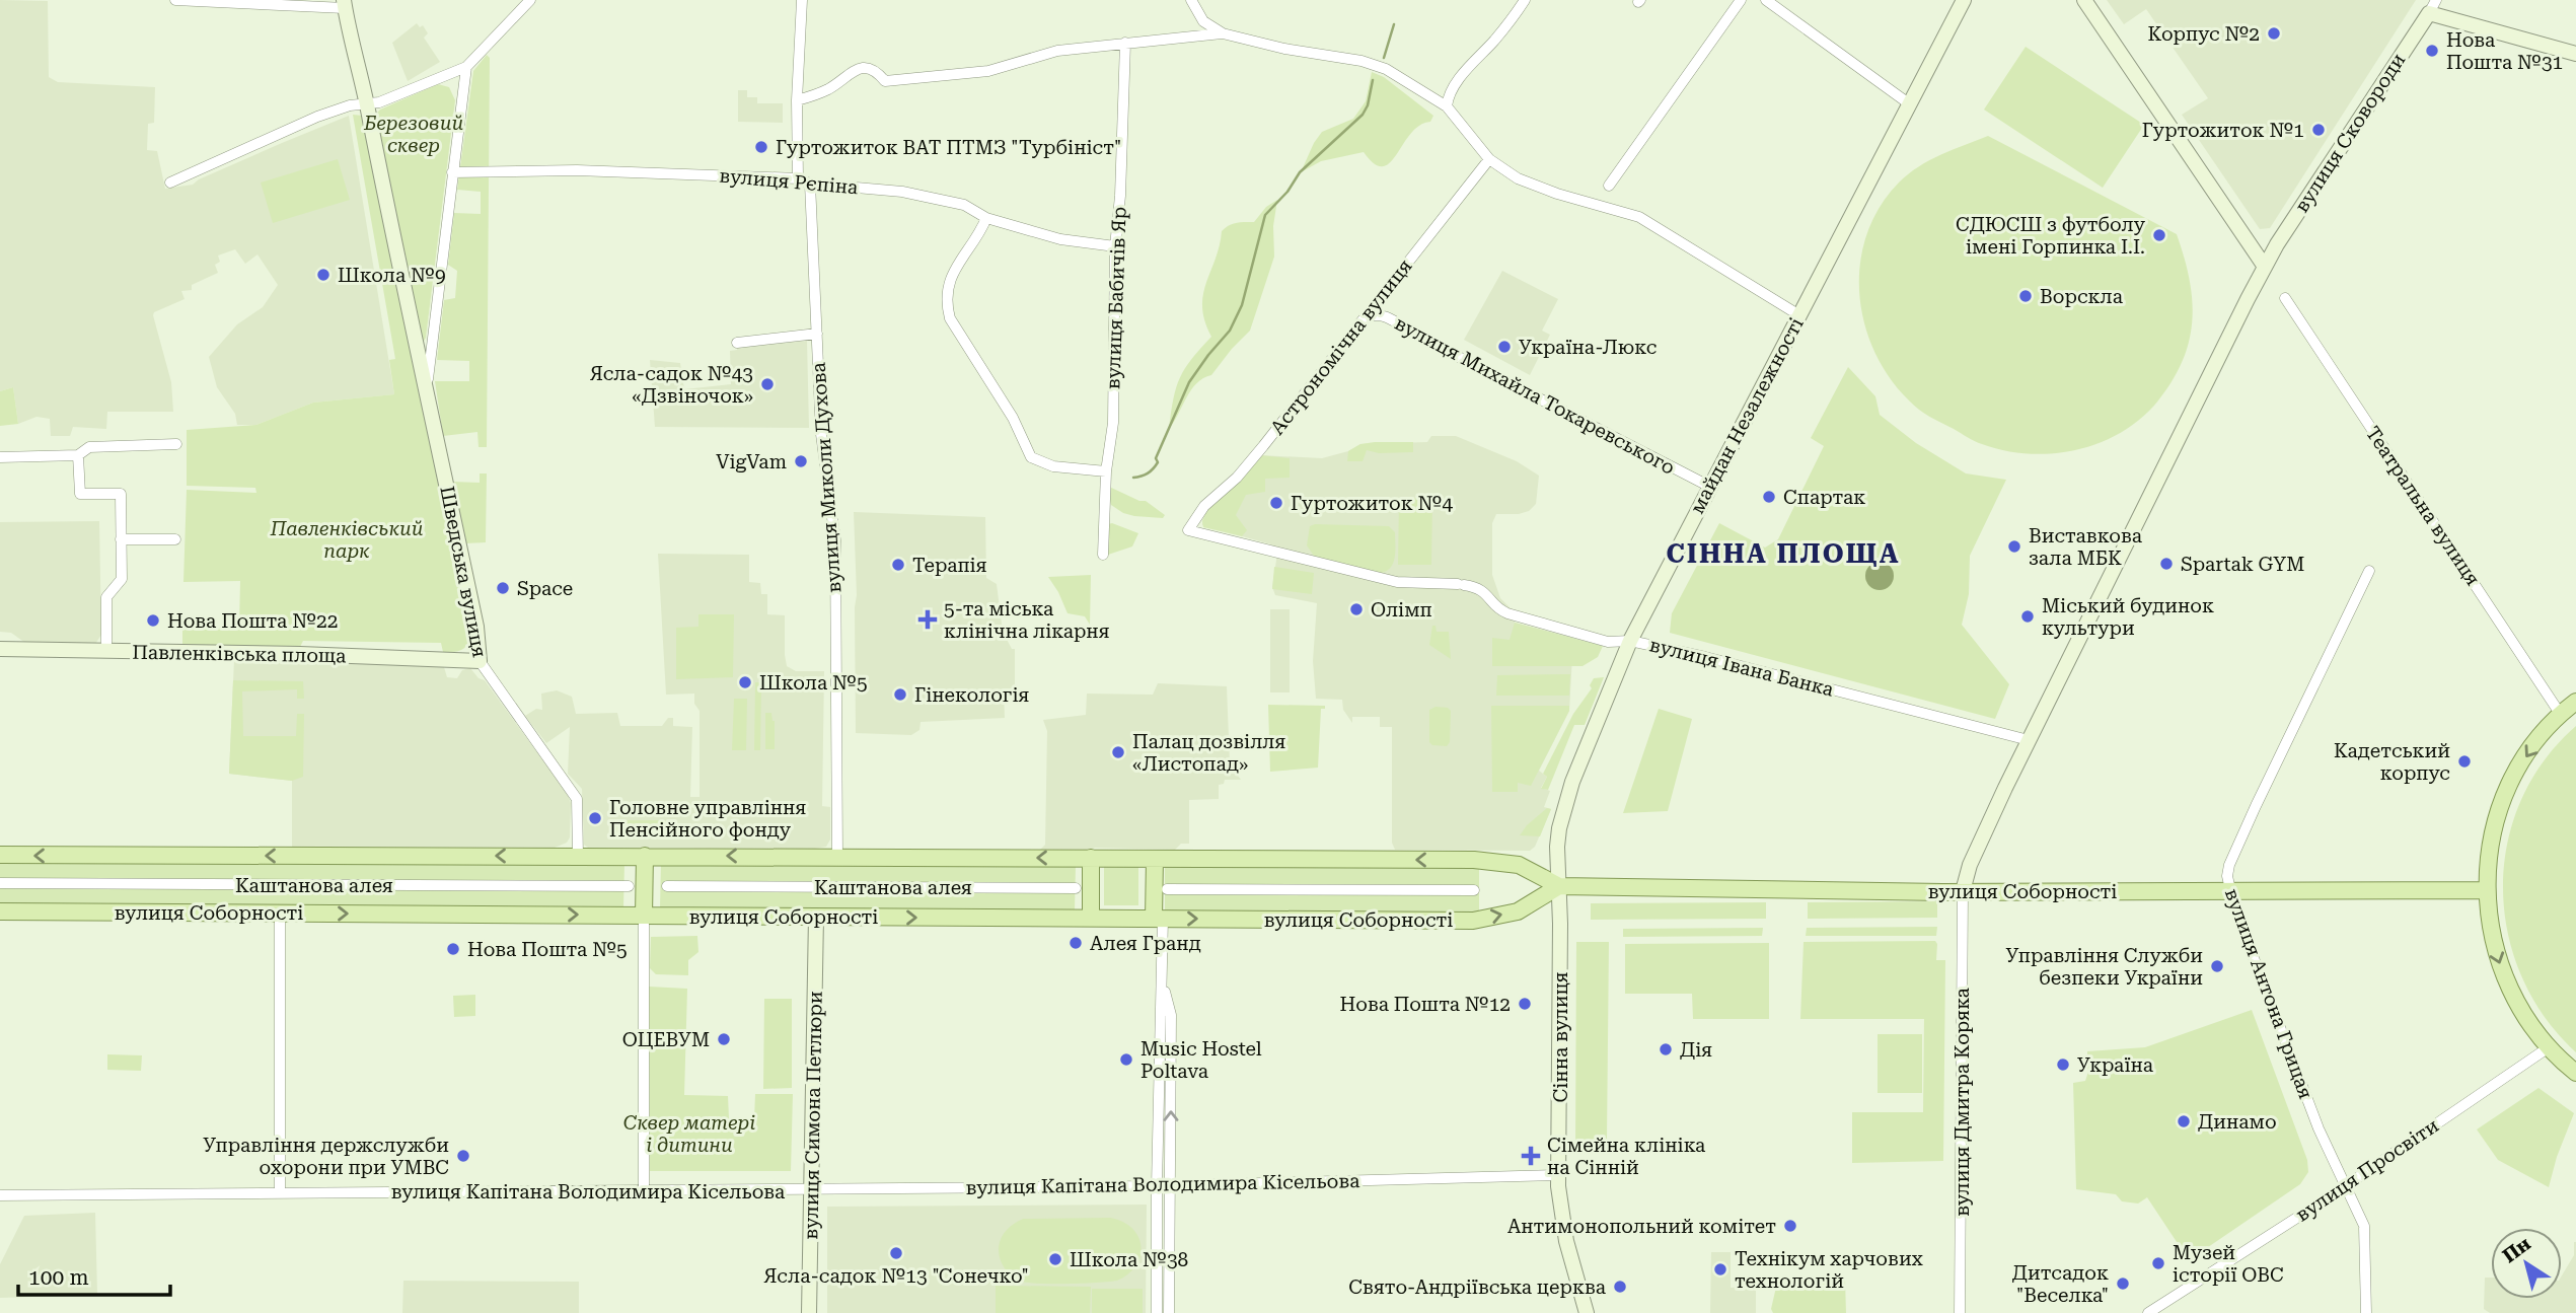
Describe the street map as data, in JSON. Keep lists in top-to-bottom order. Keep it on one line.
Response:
{"streets":{"main road":["вулиця Соборності"],"street":["вулиця Сковороди","вулиця Рєпіна","вулиця Бабичів Яр","Астрономічна вулиця","вулиця Михайла Токаревського","майдан Незалежності","вулиця Миколи Духова","Театральна вулиця","Шведська вулиця","Павленківська площа","вулиця Івана Банка","Каштанова алея","вулиця Антона Грицая","Сінна вулиця","вулиця Дмитра Коряка","вулиця Симона Петлюри","вулиця Просвіти","вулиця Капітана Володимира Кісельова"]},"crossings":[["вулиця Рєпіна","вулиця Бабичів Яр"],["вулиця Рєпіна","вулиця Миколи Духова"],["вулиця Рєпіна","Шведська вулиця"],["Астрономічна вулиця","вулиця Михайла Токаревського"],["Астрономічна вулиця","вулиця Івана Банка"],["вулиця Михайла Токаревського","майдан Незалежності"],["майдан Незалежності","вулиця Івана Банка"],["майдан Незалежності","вулиця Соборності"],["майдан Незалежності","Сінна вулиця"],["вулиця Миколи Духова","вулиця Соборності"],["Шведська вулиця","Павленківська площа"],["Шведська вулиця","вулиця Соборності"],["вулиця Соборності","вулиця Антона Грицая"],["вулиця Соборності","Сінна вулиця"],["вулиця Соборності","вулиця Дмитра Коряка"],["вулиця Соборності","вулиця Симона Петлюри"],["вулиця Антона Грицая","вулиця Просвіти"],["Сінна вулиця","вулиця Капітана Володимира Кісельова"],["вулиця Симона Петлюри","вулиця Капітана Володимира Кісельова"]],"districts":["СІННА ПЛОЩА"],"parks":["Березовий сквер","Павленківський парк","Сквер матері і дитини"],"places":{"other":["Корпус №2","Нова Пошта №31","Гуртожиток №1","Гуртожиток ВАТ ПТМЗ \"Турбініст\"","СДЮСШ з футболу імені Горпинка І.І.","Школа №9","Ворскла","Україна-Люкс","Ясла-садок №43 «Дзвіночок»","VigVam","Спартак","Гуртожиток №4","Виставкова зала МБК","Spartak GYM","Терапія","Space","Олімп","Міський будинок культури","Нова Пошта №22","Школа №5","Гінекологія","Палац дозвілля «Листопад»","Кадетський корпус","Головне управління Пенсійного фонду","Алея Гранд","Нова Пошта №5","Управління Служби безпеки України","Нова Пошта №12","ОЦЕВУМ","Дія","Music Hostel Poltava","Україна","Динамо","Управління держслужби охорони при УМВС","Антимонопольний комітет","Ясла-садок №13 \"Сонечко\"","Школа №38","Музей історії ОВС","Технікум харчових технологій","Дитсадок \"Веселка\"","Свято-Андріївська церква"],"health":["5-та міська клінічна лікарня","Сімейна клініка на Сінній"]},"scale_bar":"100 m","north":"top left"}
